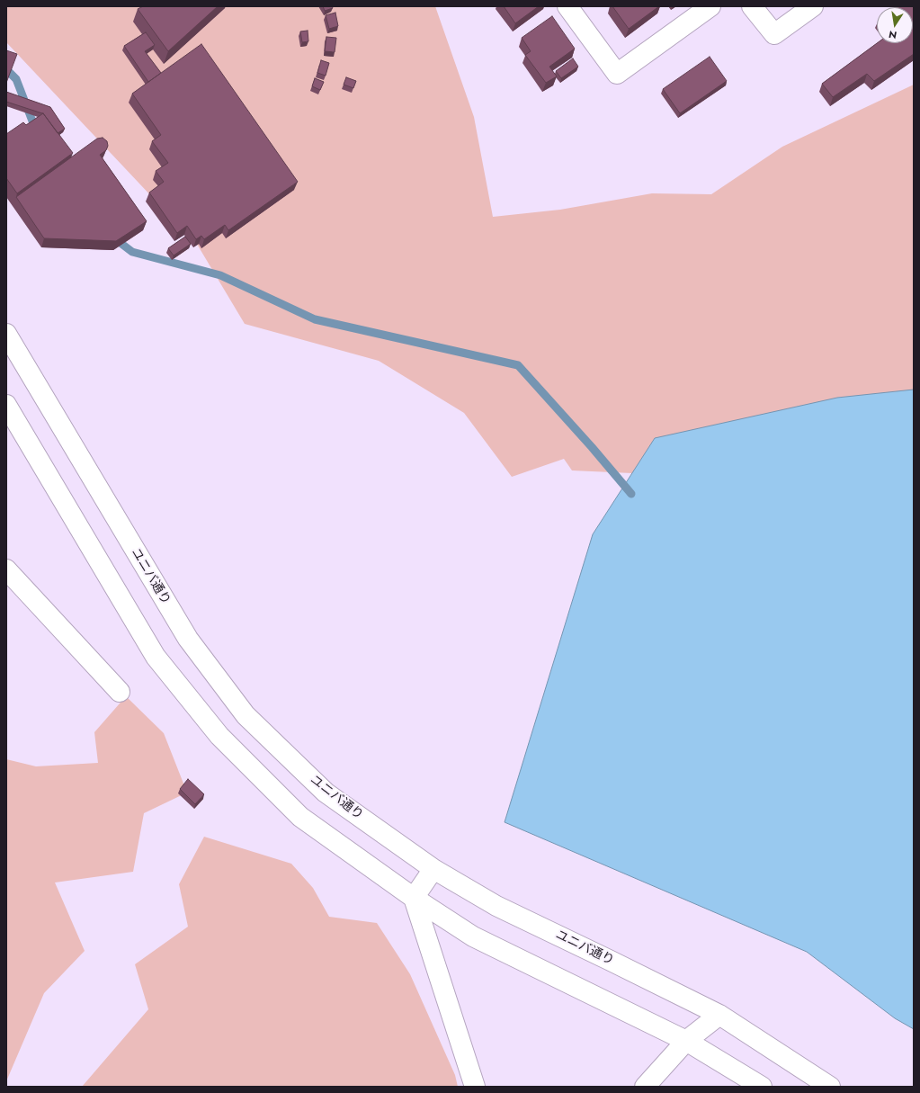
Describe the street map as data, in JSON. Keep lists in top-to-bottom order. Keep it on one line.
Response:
{"streets":{"street":["ユニバ通り"]},"north":"bottom"}
